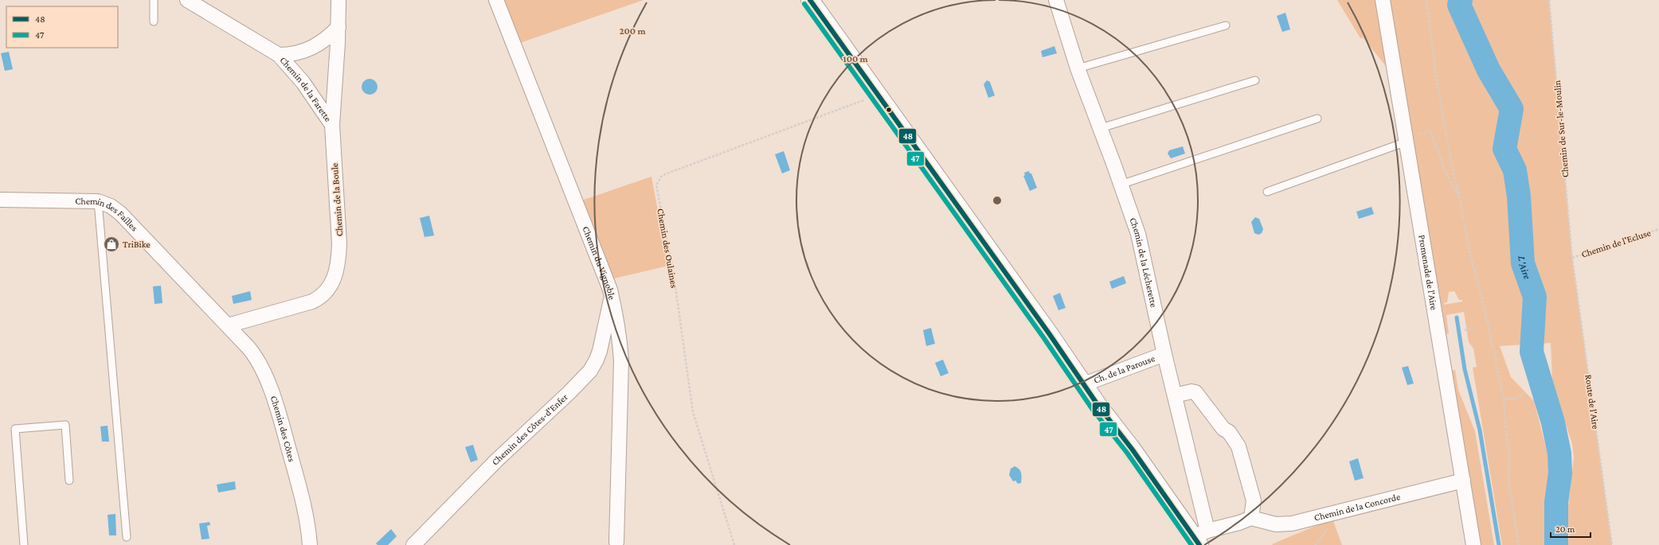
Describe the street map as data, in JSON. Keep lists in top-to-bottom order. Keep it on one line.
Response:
{"streets":{"street":["Chemin de la Farette","Chemin de la Boule","Chemin des Failles","Chemin du Vignoble","Chemin de la Lécherette","Promenade de l'Aire","Ch. de la Parouse","Chemin des Côtes","Chemin des Côtes-d'Enfer","Chemin de la Concorde"],"path":["Chemin de Sur-le-Moulin","Chemin de l'Ecluse","Chemin des Oulaines","Route de l'Aire"]},"crossings":[["Chemin de la Farette","Chemin de la Boule"],["Chemin de Sur-le-Moulin","Chemin de l'Ecluse"],["Chemin de Sur-le-Moulin","Route de l'Aire"],["Chemin de la Boule","Chemin des Failles"],["Chemin de la Boule","Chemin des Côtes"],["Chemin des Failles","Chemin des Côtes"],["Chemin de l'Ecluse","Route de l'Aire"],["Chemin du Vignoble","Chemin des Côtes-d'Enfer"],["Chemin de la Lécherette","Ch. de la Parouse"],["Promenade de l'Aire","Chemin de la Concorde"]],"water":["L'Aire"],"places":{"shop":["TriBike"]},"lines":["transit line 48","transit line 47"],"legend":["48","47"],"scale_bar":"20 m","rings":["200 m","100 m"]}
